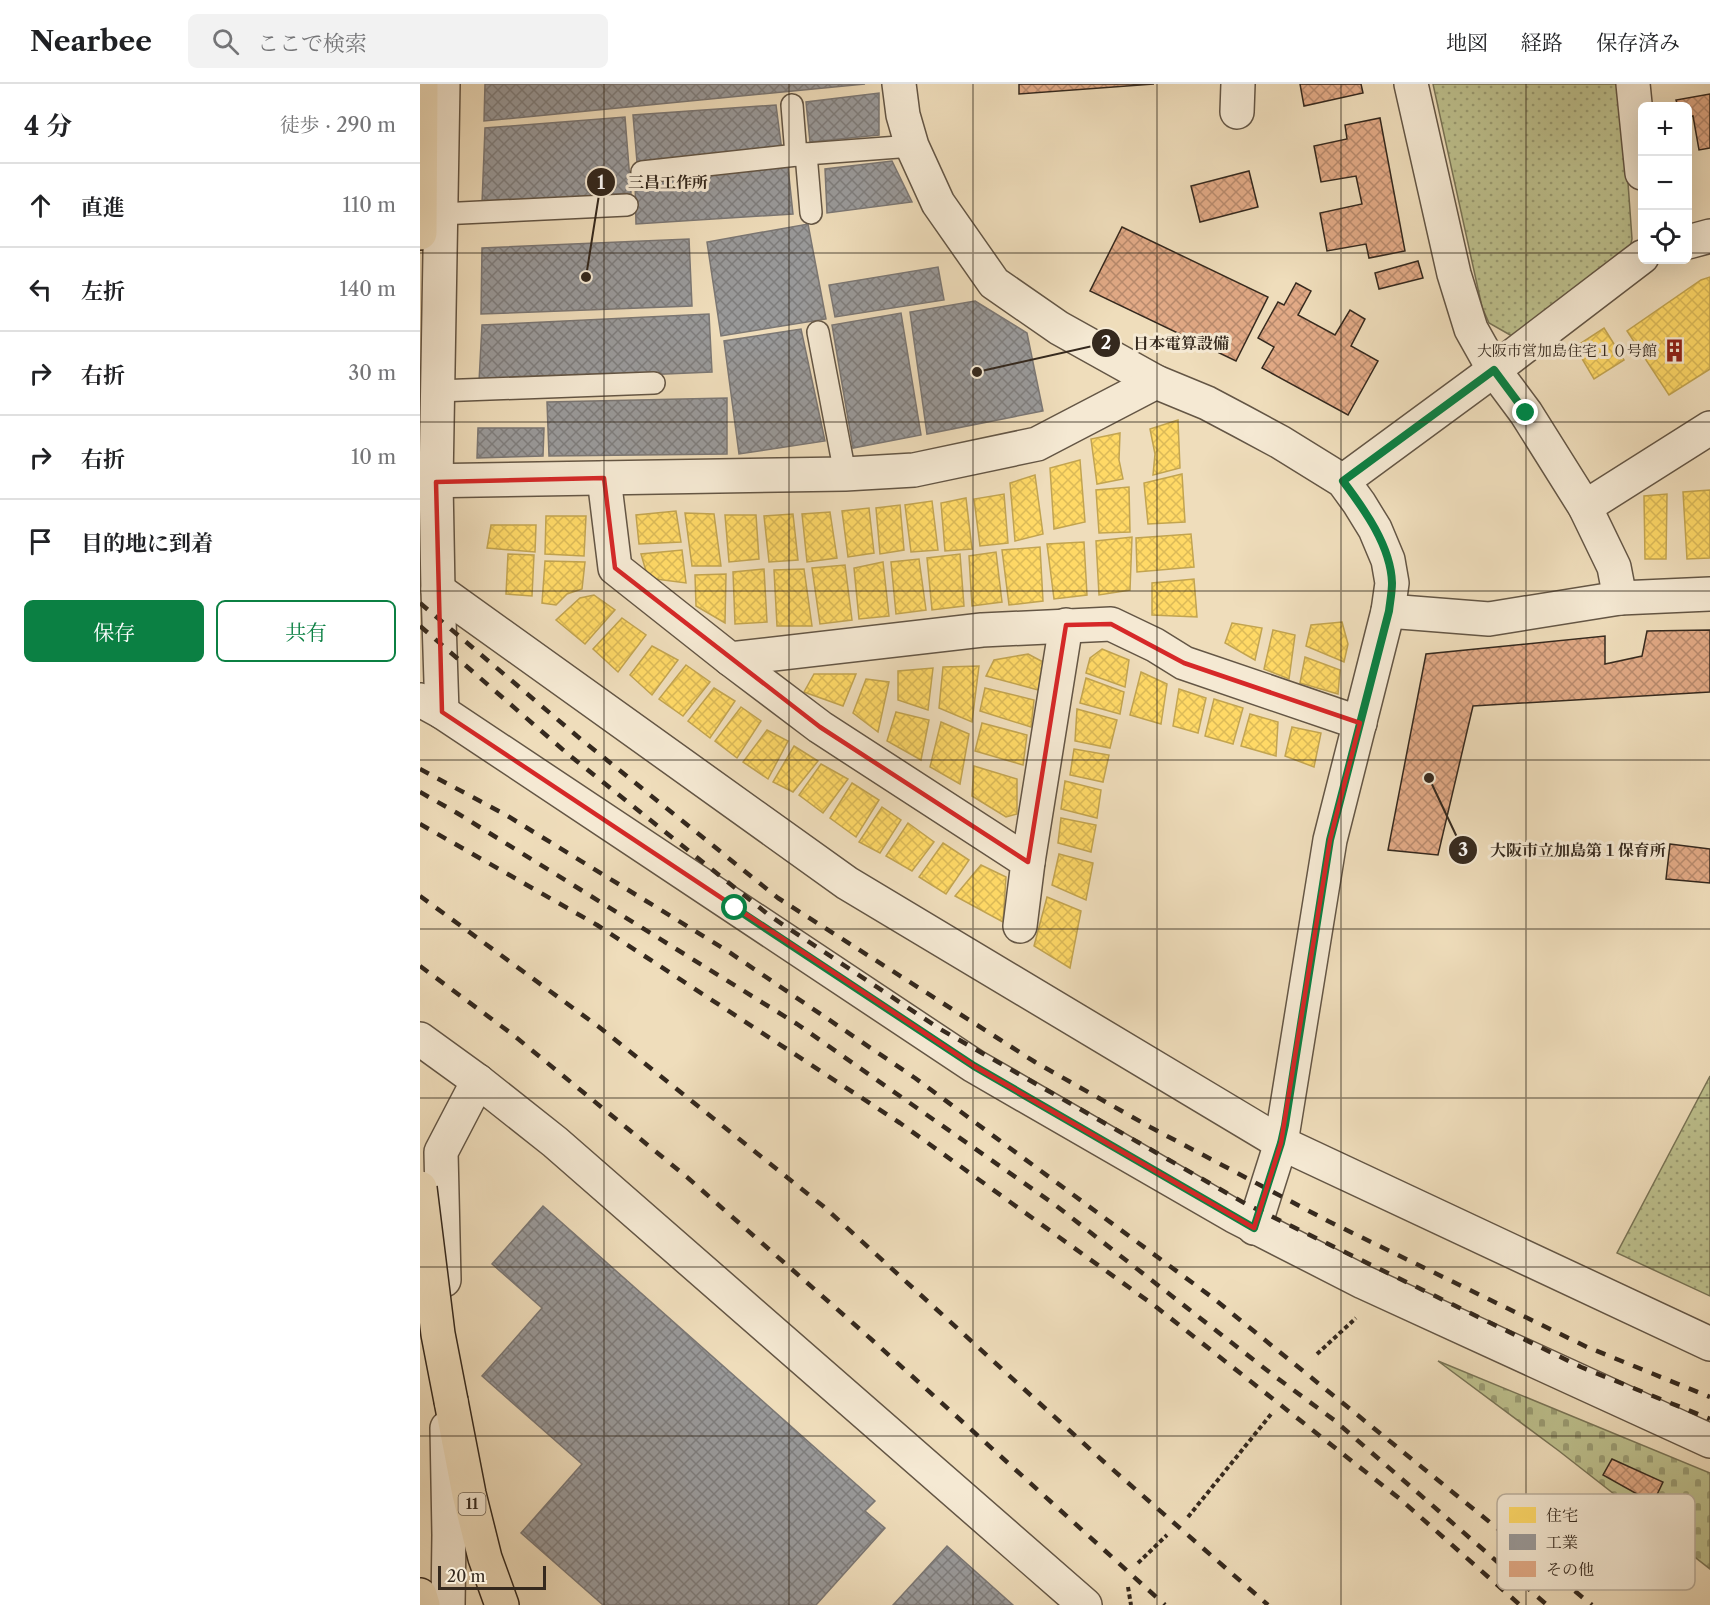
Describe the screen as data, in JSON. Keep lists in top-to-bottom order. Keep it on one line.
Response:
{"streets":{"main road":["11"]},"places":{"other":["三昌工作所","日本電算設備","大阪市立加島第１保育所"],"building":["大阪市営加島住宅１０号館"]},"legend":["住宅","工業","その他"],"scale_bar":"20 m","page":{"header":"Nearbee","search":"ここで検索","nav":["地図","経路","保存済み"],"heading":["4 分","徒歩 · 290 m"],"map_buttons":["+","−"],"list":[["直進","110 m"],["左折","140 m"],["右折","30 m"],["右折","10 m"],"目的地に到着"],"buttons":["保存","共有"],"scale":"20 m"}}
